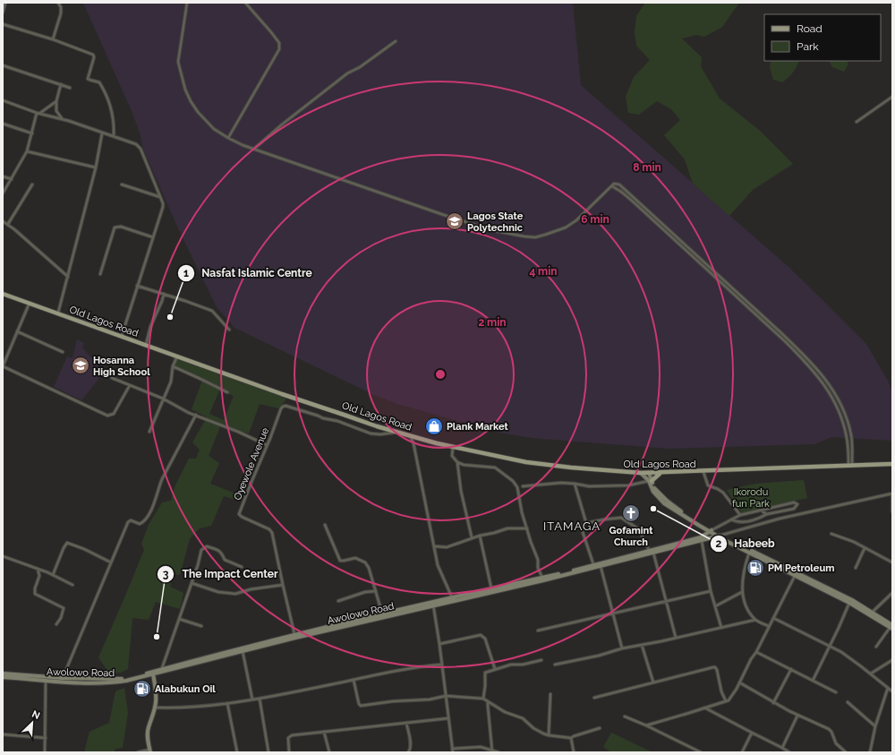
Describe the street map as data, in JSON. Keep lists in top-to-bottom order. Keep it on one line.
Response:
{"streets":{"main road":["Old Lagos Road","Awolowo Road"],"street":["Oyewole Avenue"]},"crossings":[["Old Lagos Road","Oyewole Avenue"],["Oyewole Avenue","Awolowo Road"]],"districts":["ITAMAGA"],"parks":["Ikorodu fun Park"],"places":{"school or university":["Lagos State Polytechnic","Hosanna High School"],"other":["Nasfat Islamic Centre","Habeeb","The Impact Center"],"shop":["Plank Market"],"church":["Gofamint Church"],"fuel station":["PM Petroleum","Alabukun Oil"]},"legend":["Road","Park"],"north":"top right","rings":["8 min","6 min","4 min","2 min"]}
